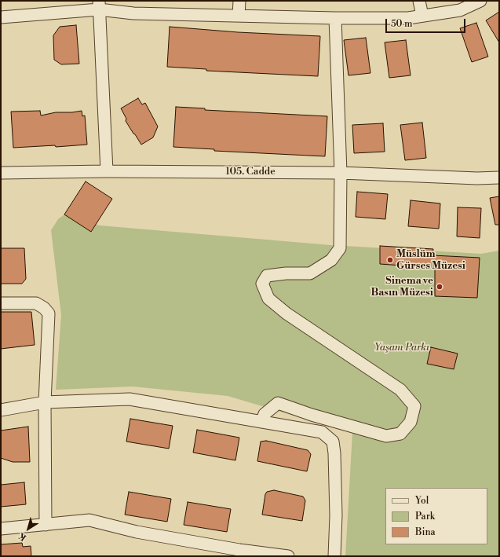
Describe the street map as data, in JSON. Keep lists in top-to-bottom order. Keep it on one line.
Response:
{"streets":{"street":["105. Cadde"]},"parks":["Yaşam Parkı"],"places":["Müslüm Gürses Müzesi","Sinema ve Basın Müzesi"],"legend":["Yol","Park","Bina"],"scale_bar":"50 m","north":"bottom left"}
